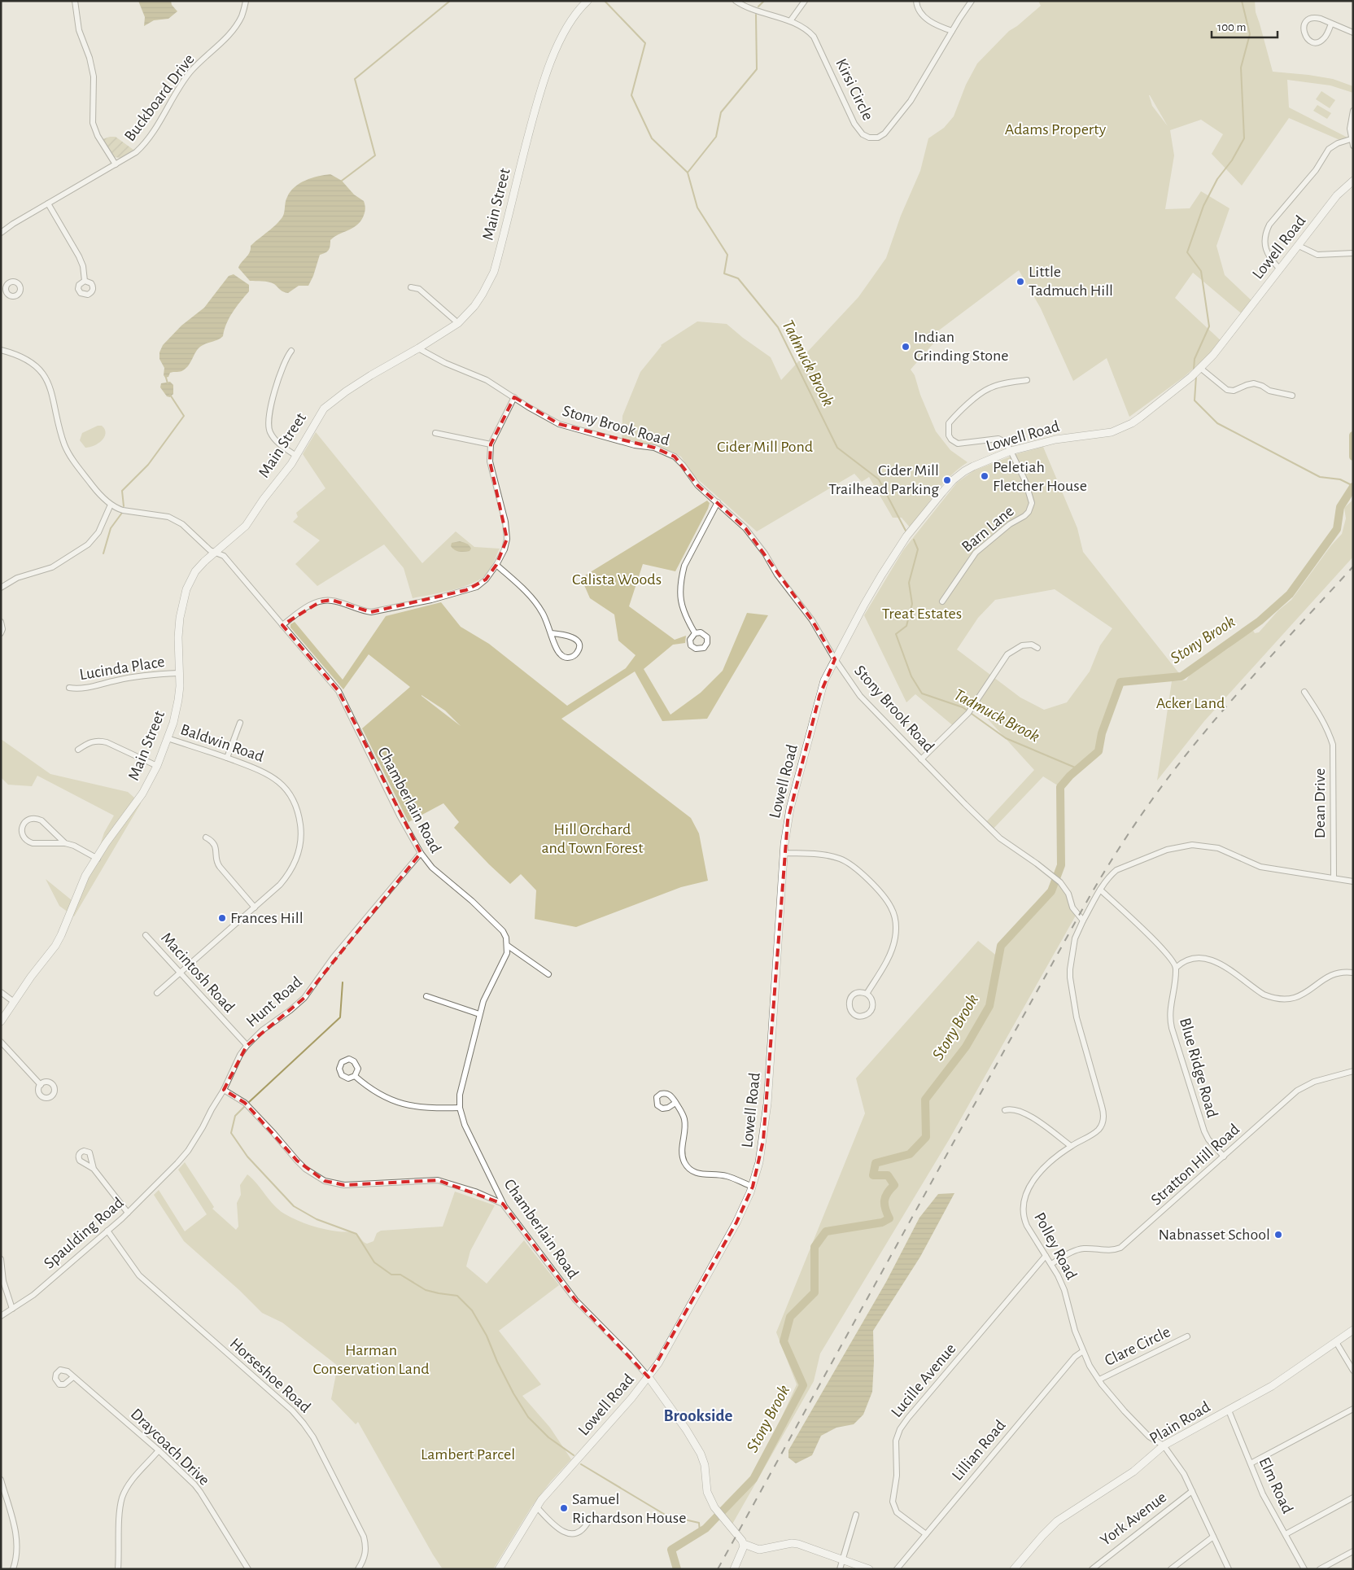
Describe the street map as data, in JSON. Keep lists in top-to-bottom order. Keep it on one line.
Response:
{"streets":{"street":["Kirsi Circle","Buckboard Drive","Main Street","Lowell Road","Stony Brook Road","Barn Lane","Lucinda Place","Baldwin Road","Chamberlain Road","Dean Drive","Macintosh Road","Hunt Road","Blue Ridge Road","Stratton Hill Road","Spaulding Road","Polley Road","Clare Circle","Horseshoe Road","Lucille Avenue","Plain Road","Draycoach Drive","Lillian Road","Elm Road","York Avenue"]},"crossings":[["Main Street","Stony Brook Road"],["Main Street","Lucinda Place"],["Main Street","Baldwin Road"],["Main Street","Chamberlain Road"],["Lowell Road","Stony Brook Road"],["Lowell Road","Barn Lane"],["Lowell Road","Chamberlain Road"],["Stony Brook Road","Polley Road"],["Baldwin Road","Macintosh Road"],["Chamberlain Road","Hunt Road"],["Macintosh Road","Hunt Road"],["Hunt Road","Spaulding Road"],["Blue Ridge Road","Stratton Hill Road"],["Stratton Hill Road","Polley Road"],["Spaulding Road","Horseshoe Road"],["Polley Road","Clare Circle"],["Polley Road","Lucille Avenue"],["Polley Road","Plain Road"],["Polley Road","Lillian Road"],["Polley Road","York Avenue"],["Lucille Avenue","Lillian Road"],["Plain Road","Elm Road"]],"districts":["Brookside"],"water":["Tadmuck Brook","Stony Brook"],"parks":["Adams Property","Cider Mill Pond","Calista Woods","Treat Estates","Acker Land","Hill Orchard and Town Forest","Harman Conservation Land","Lambert Parcel"],"places":["Little Tadmuch Hill","Indian Grinding Stone","Peletiah Fletcher House","Cider Mill Trailhead Parking","Frances Hill","Nabnasset School","Samuel Richardson House"],"scale_bar":"100 m"}
